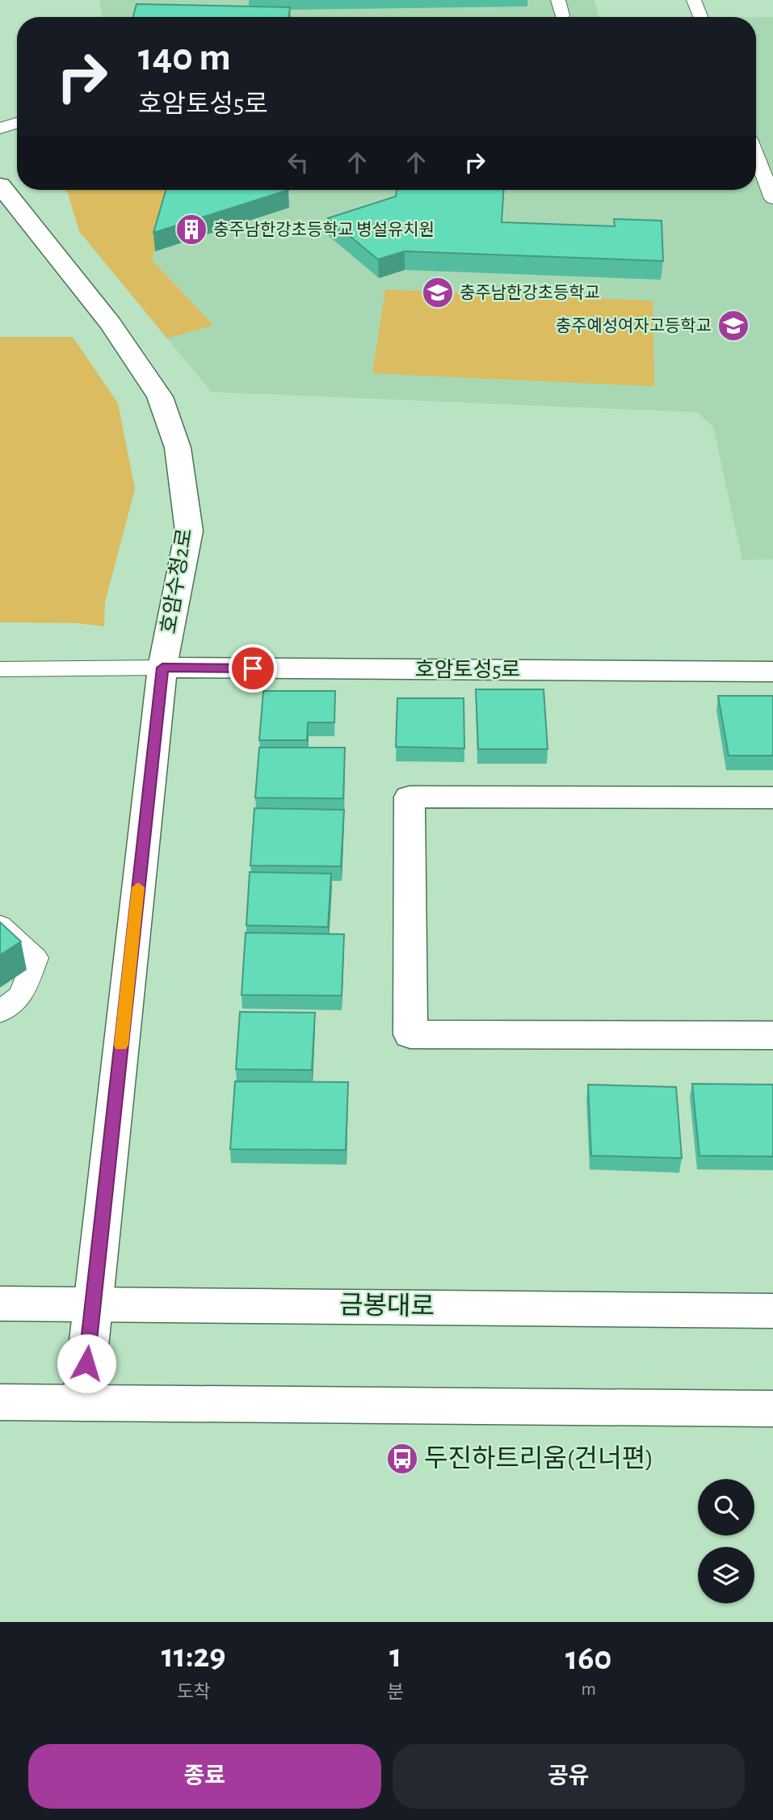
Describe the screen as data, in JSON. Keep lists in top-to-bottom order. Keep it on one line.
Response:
{"streets":{"street":["호암수청2로","호암토성5로","금봉대로"]},"crossings":[["호암수청2로","호암토성5로"],["호암수청2로","금봉대로"]],"places":{"building":["충주남한강초등학교 병설유치원"],"school or university":["충주남한강초등학교","충주예성여자고등학교"],"bus stop":["두진하트리움(건너편)"]},"page":{"turn":["140 m","호암토성5로"],"eta":["11:29","도착","1","분","160","m"],"buttons":["종료","공유"]}}
